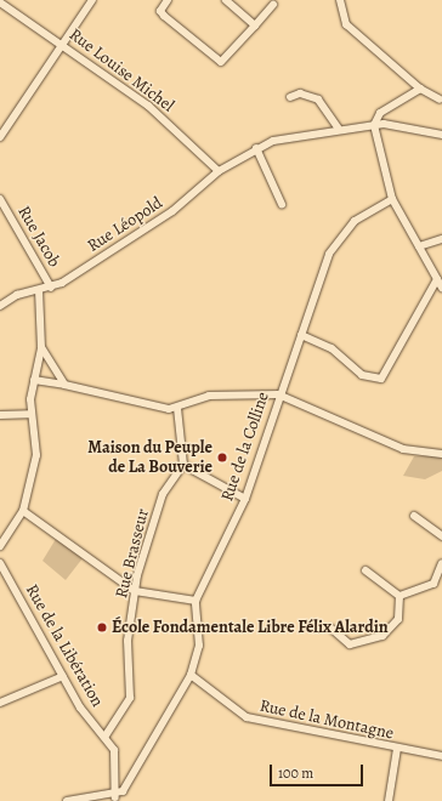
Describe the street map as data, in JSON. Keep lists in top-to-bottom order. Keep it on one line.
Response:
{"streets":{"street":["Rue Louise Michel","Rue Léopold","Rue Jacob","Rue de la Colline","Rue Brasseur","Rue de la Libération","Rue de la Montagne"]},"crossings":[["Rue Louise Michel","Rue Léopold"],["Rue Léopold","Rue Jacob"],["Rue Brasseur","Rue de la Libération"]],"places":["Maison du Peuple de La Bouverie","École Fondamentale Libre Félix Alardin"],"scale_bar":"100 m"}
